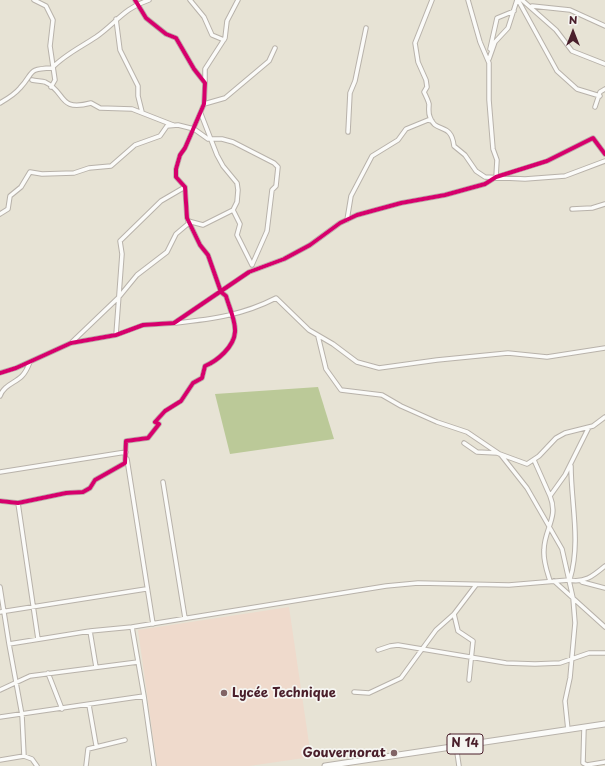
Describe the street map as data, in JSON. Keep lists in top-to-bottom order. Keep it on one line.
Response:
{"streets":{"main road":["N 14"]},"places":["Lycée Technique","Gouvernorat"],"north":"top"}
